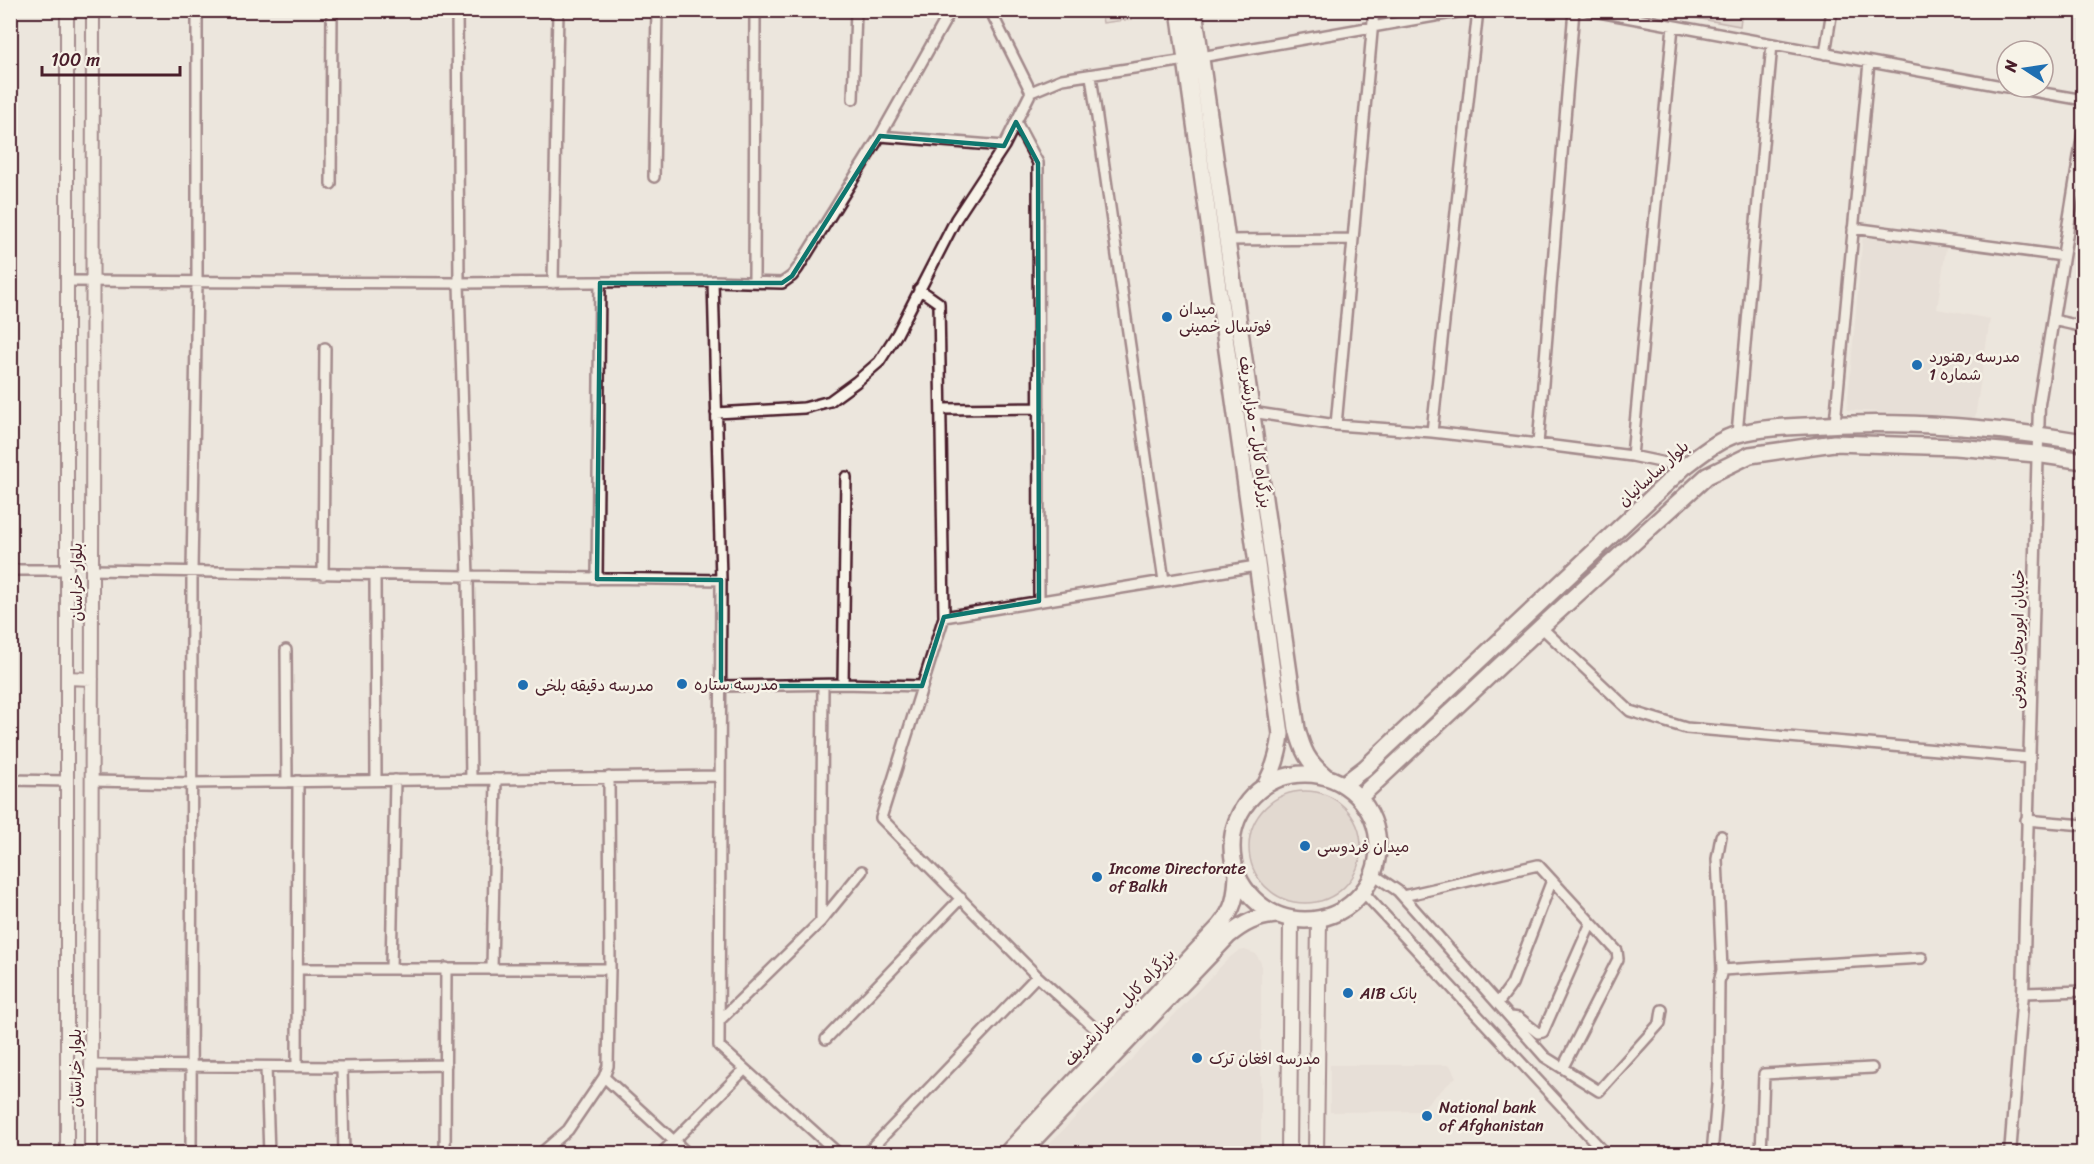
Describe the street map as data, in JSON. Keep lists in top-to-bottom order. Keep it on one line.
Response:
{"streets":{"highway":["بزرگراه کابل - مزارشریف","بلوار ساسانیان"],"main road":["بلوار خراسان"],"street":["خیابان ابوریحان بیرونی"]},"crossings":[["بزرگراه کابل - مزارشریف","بلوار ساسانیان"],["بلوار ساسانیان","خیابان ابوریحان بیرونی"]],"places":["میدان فوتسال خمینی","مدرسه رهنورد شماره 1","مدرسه ستاره","مدرسه دقيقه بلخى","میدان فردوسی","Income Directorate of Balkh","AIB بانک","مدرسه افغان ترک","National bank of Afghanistan"],"scale_bar":"100 m","north":"left"}
